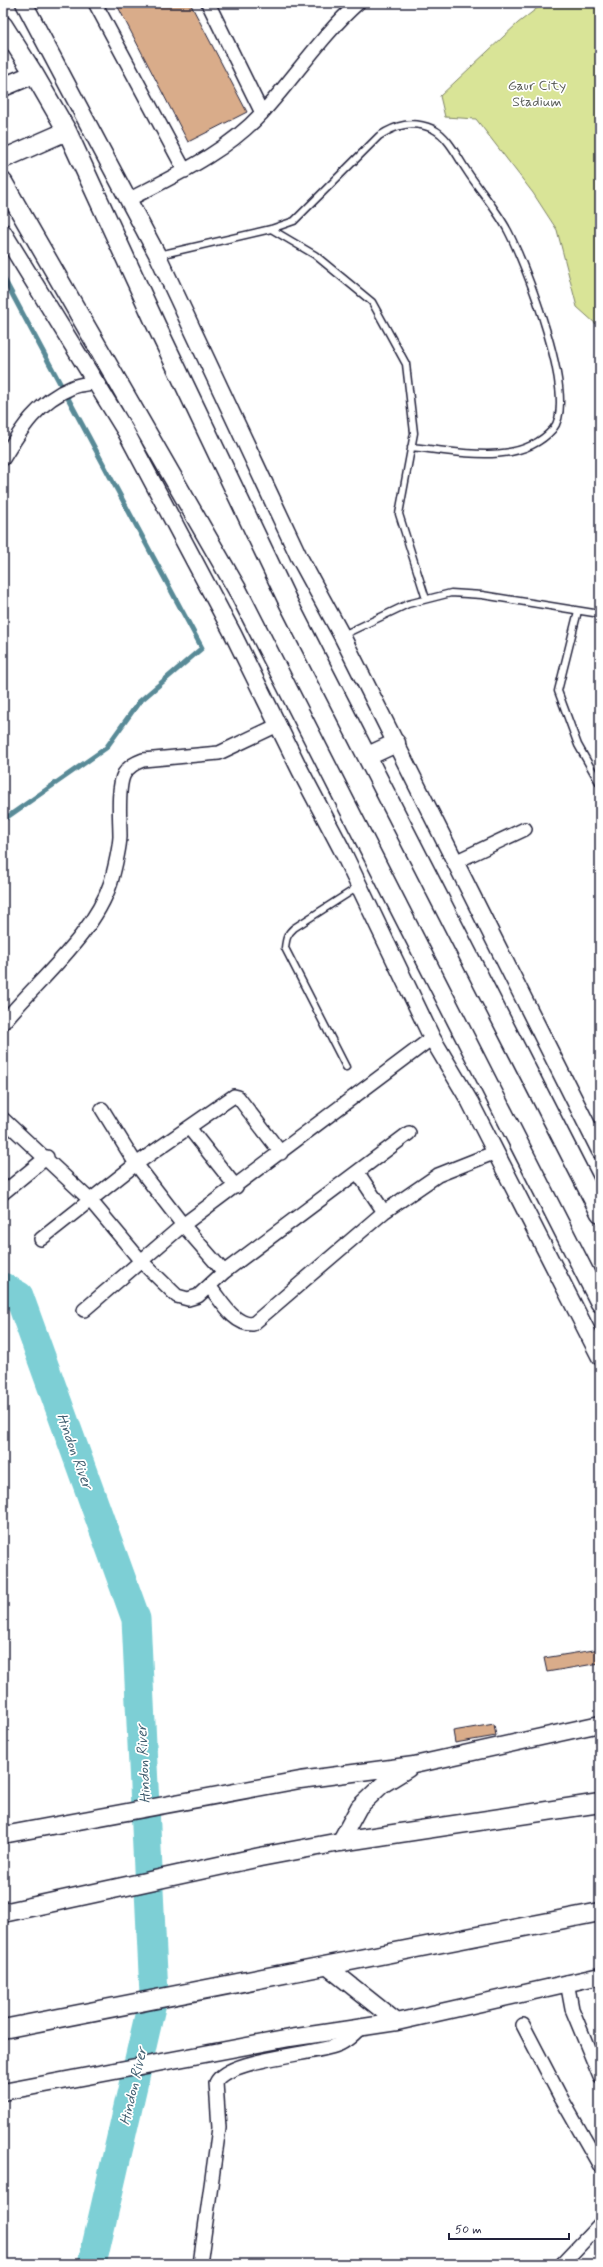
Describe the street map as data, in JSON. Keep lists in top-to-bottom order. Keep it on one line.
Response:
{"water":["Hindon River"],"parks":["Gaur City Stadium"],"scale_bar":"50 m"}
